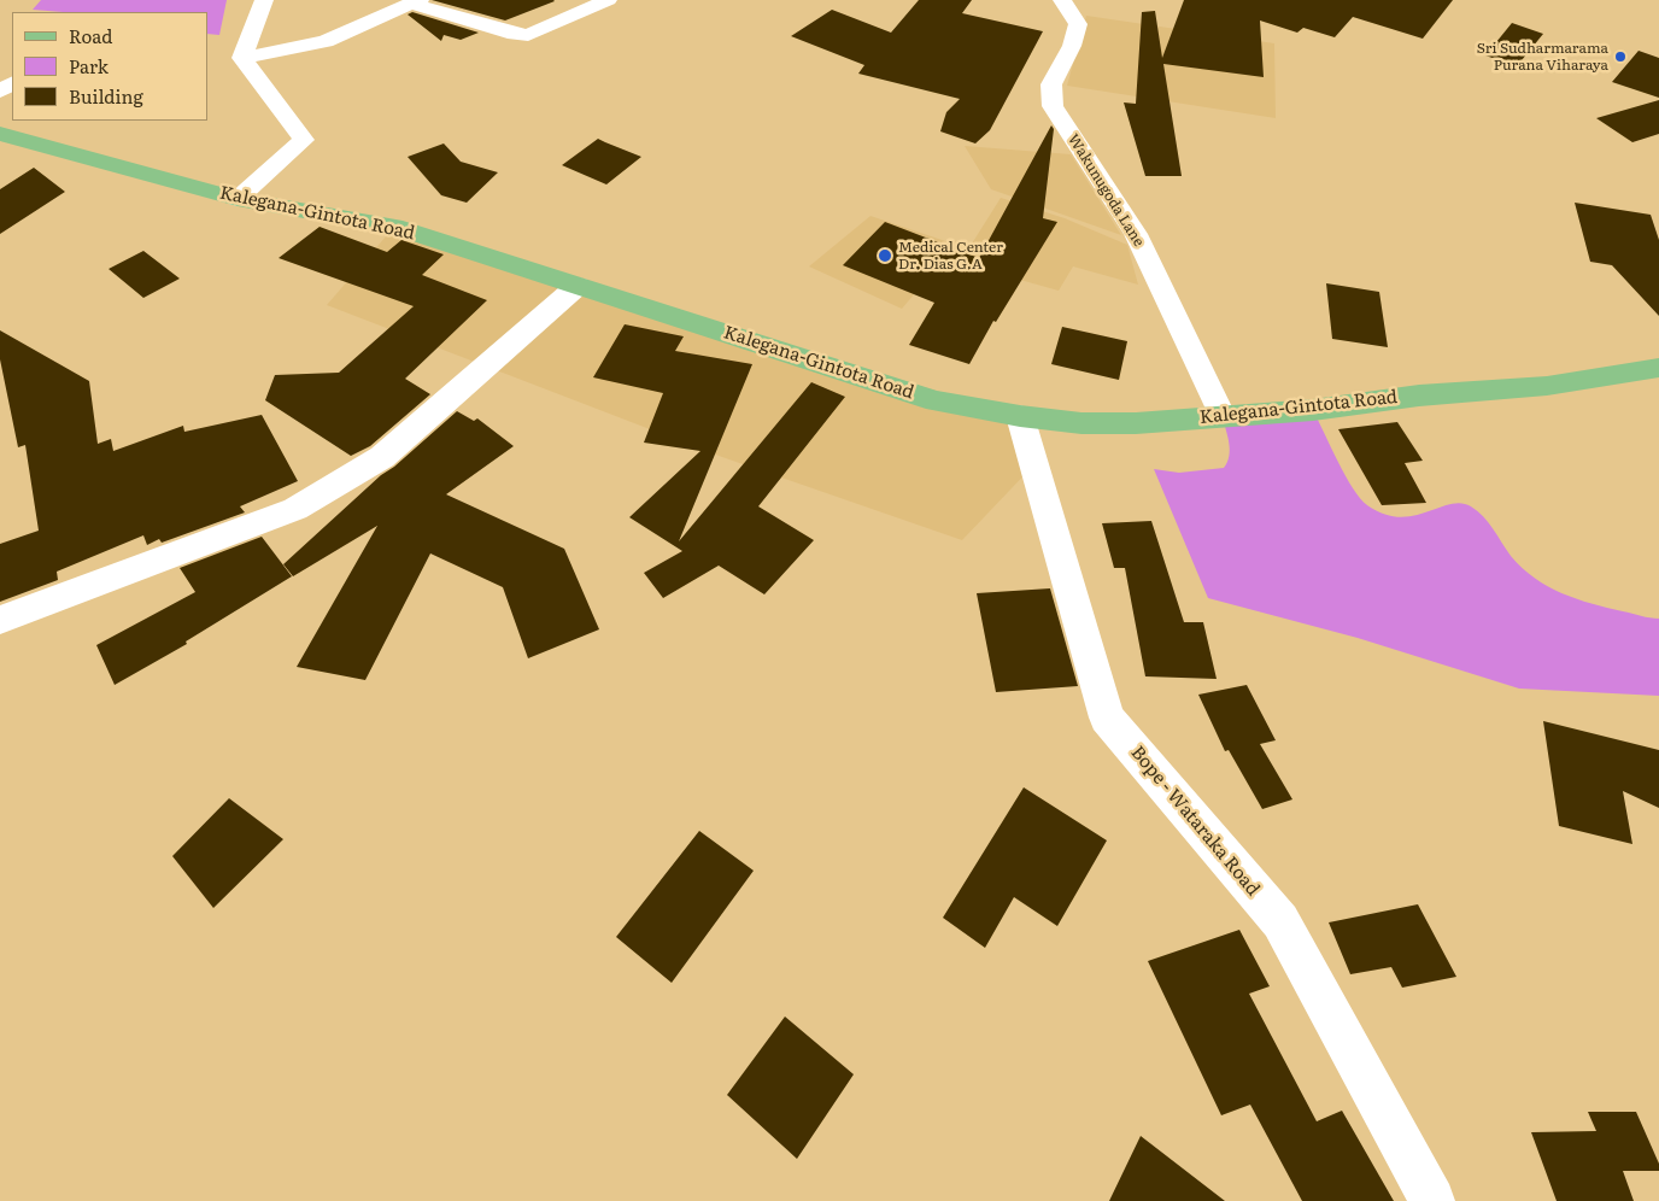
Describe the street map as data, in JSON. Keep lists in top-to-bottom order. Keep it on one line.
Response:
{"streets":{"main road":["Kalegana-Gintota Road"],"street":["Wakunugoda Lane","Bope - Wataraka Road"]},"crossings":[["Wakunugoda Lane","Kalegana-Gintota Road"],["Kalegana-Gintota Road","Bope - Wataraka Road"]],"places":["Sri Sudharmarama Purana Viharaya","Medical Center Dr. Dias G.A"],"legend":["Road","Park","Building"]}
